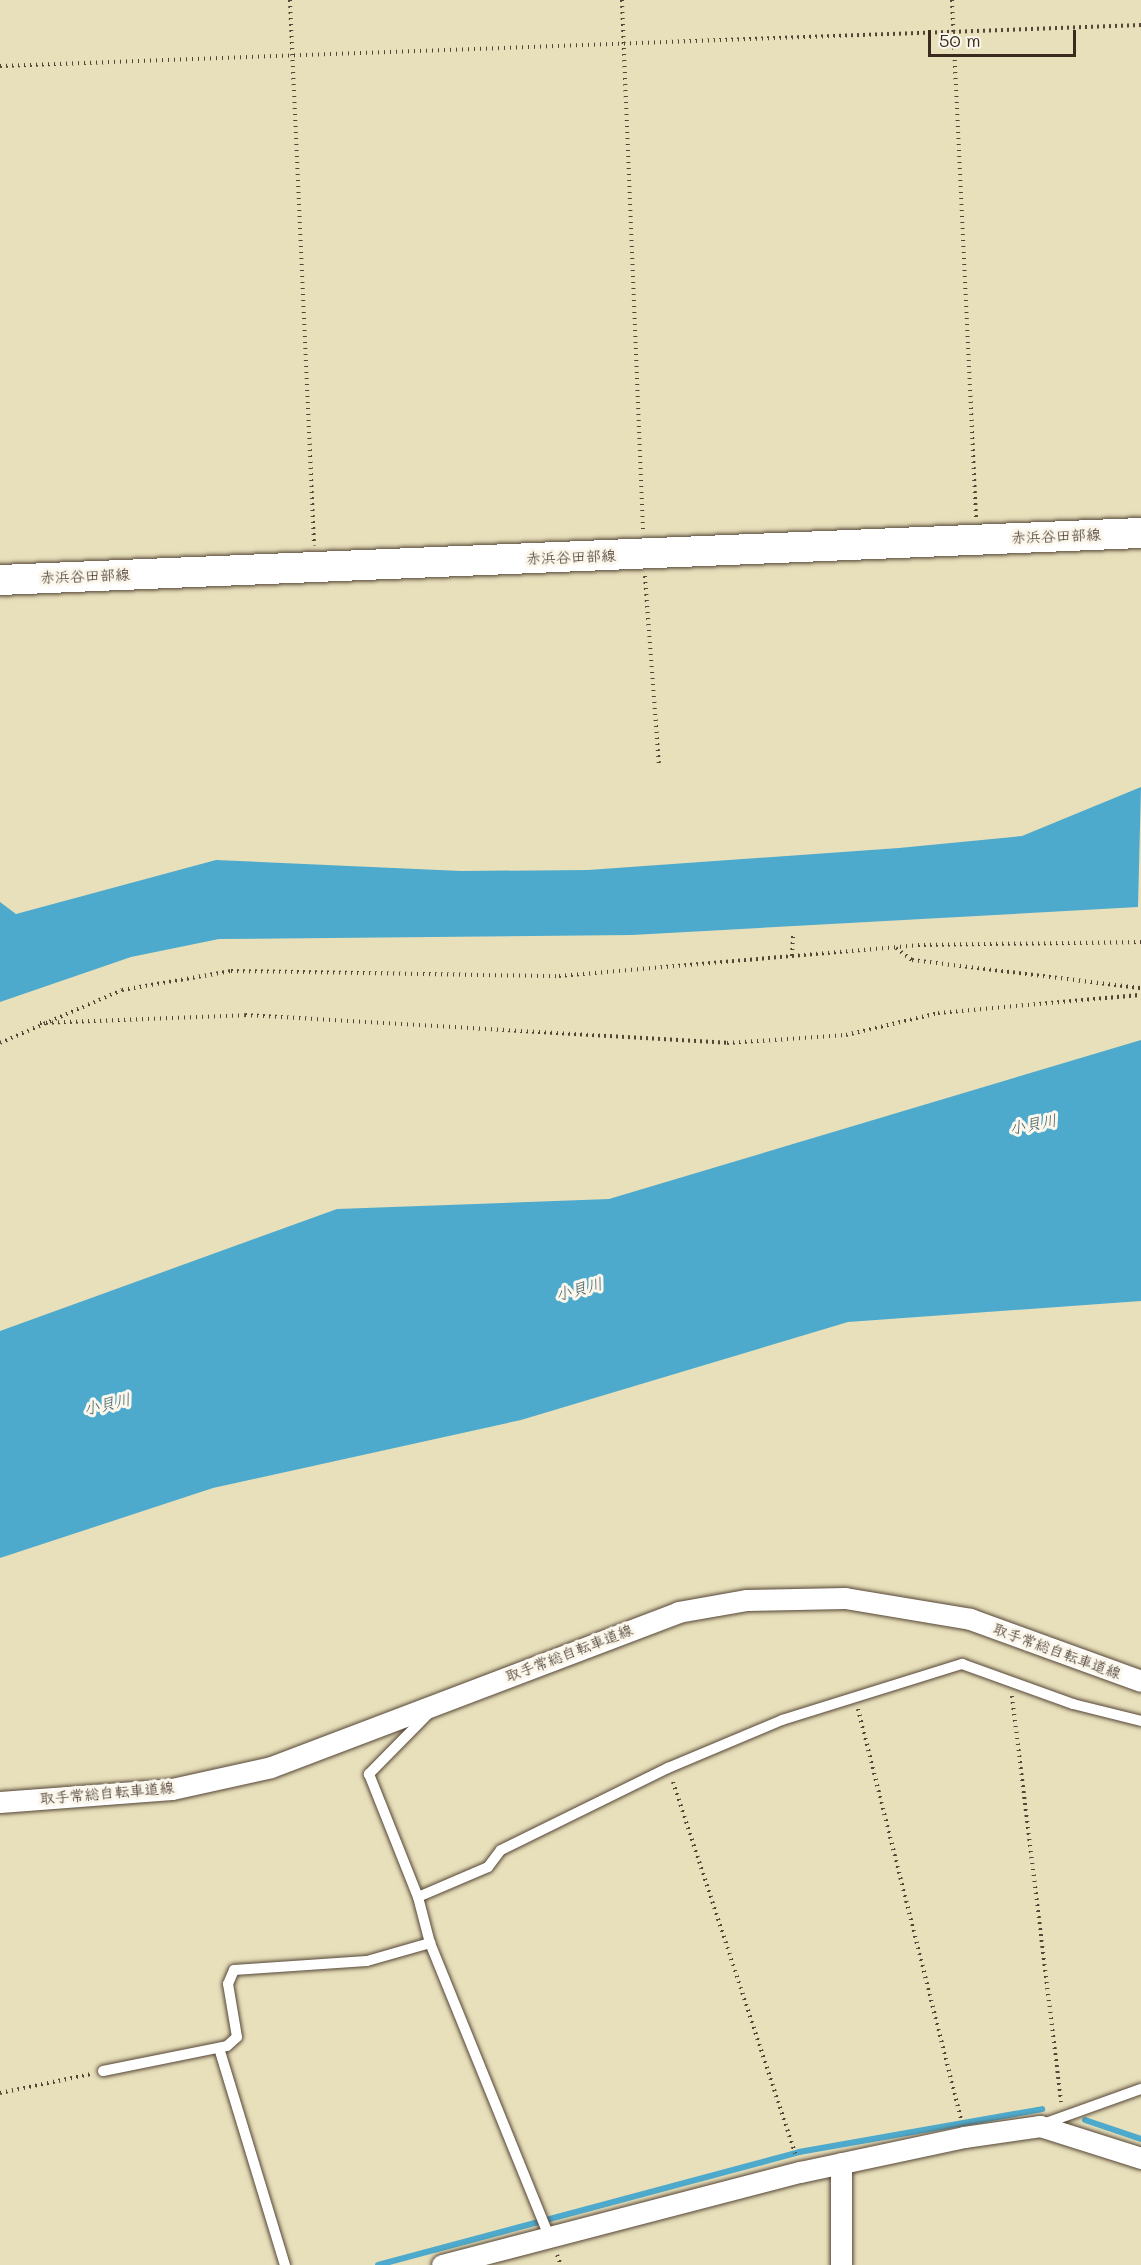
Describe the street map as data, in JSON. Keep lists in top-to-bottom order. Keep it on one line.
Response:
{"streets":{"main road":["赤浜谷田部線"],"street":["取手常総自転車道線"]},"water":["小貝川"],"scale_bar":"50 m"}
